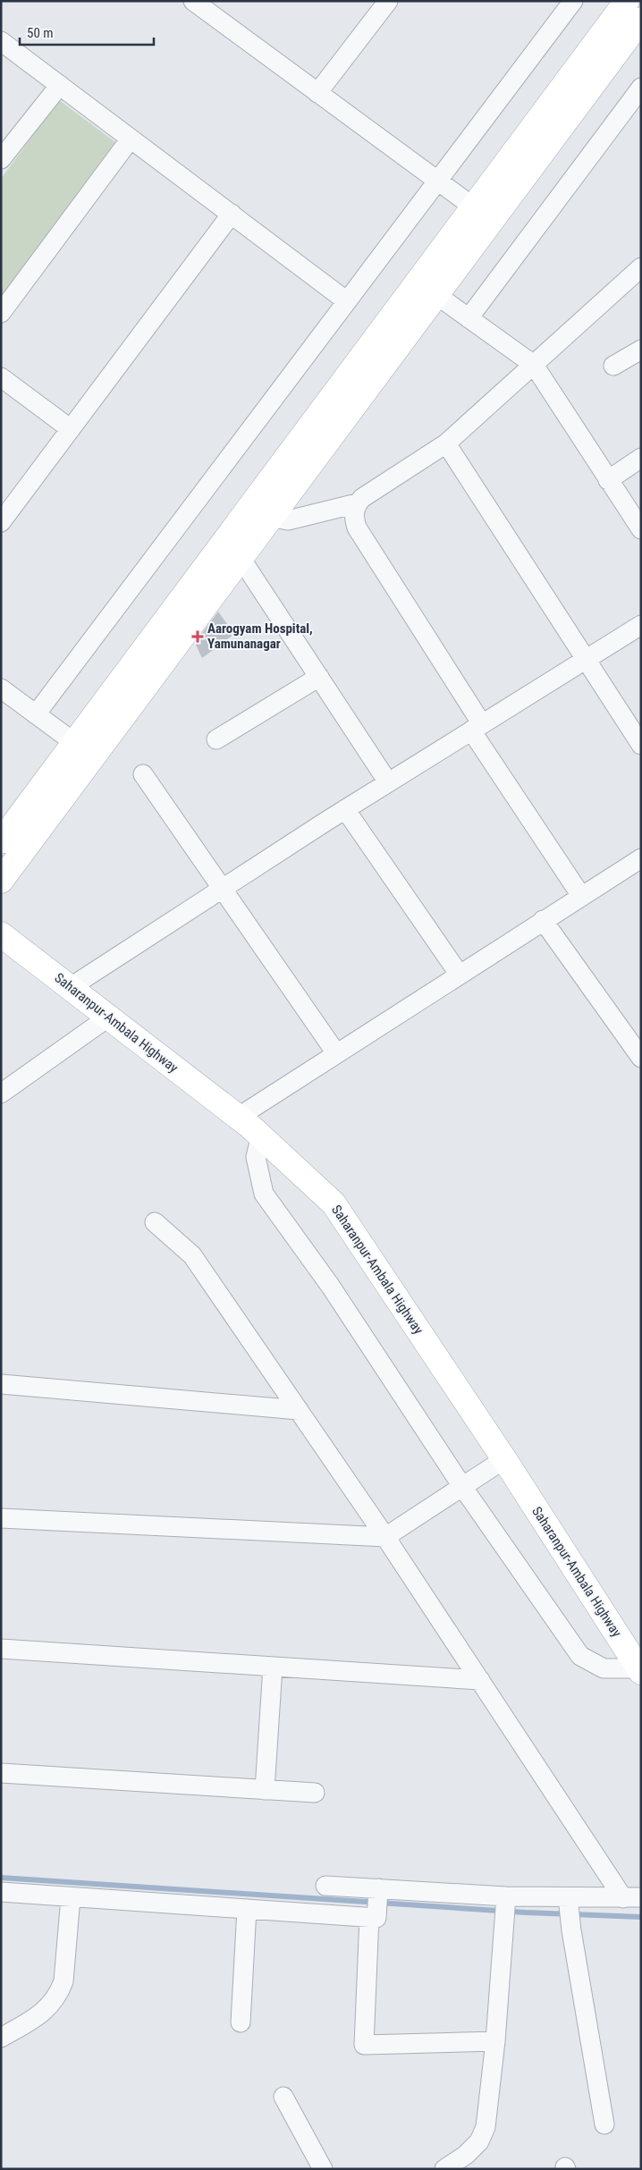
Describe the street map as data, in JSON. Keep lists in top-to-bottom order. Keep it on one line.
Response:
{"streets":{"street":["Saharanpur-Ambala Highway"]},"places":{"health":["Aarogyam Hospital, Yamunanagar"]},"scale_bar":"50 m"}
